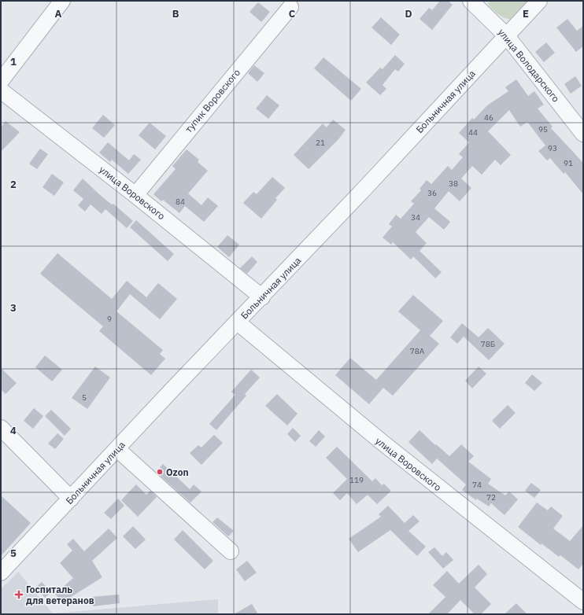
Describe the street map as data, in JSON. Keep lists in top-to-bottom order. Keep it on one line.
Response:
{"streets":{"street":["улица Володарского","тупик Воровского","Больничная улица","улица Воровского"]},"crossings":[["улица Володарского","Больничная улица"],["тупик Воровского","улица Воровского"],["Больничная улица","улица Воровского"]],"places":{"other":["Ozon"],"health":["Госпиталь для ветеранов"]},"house_numbers":["46","95","44","21","93","91","38","36","84","34","9","78Б","78А","5","119","74","72"],"grid":{"columns":["A","B","C","D","E"],"rows":["1","2","3","4","5"]}}
